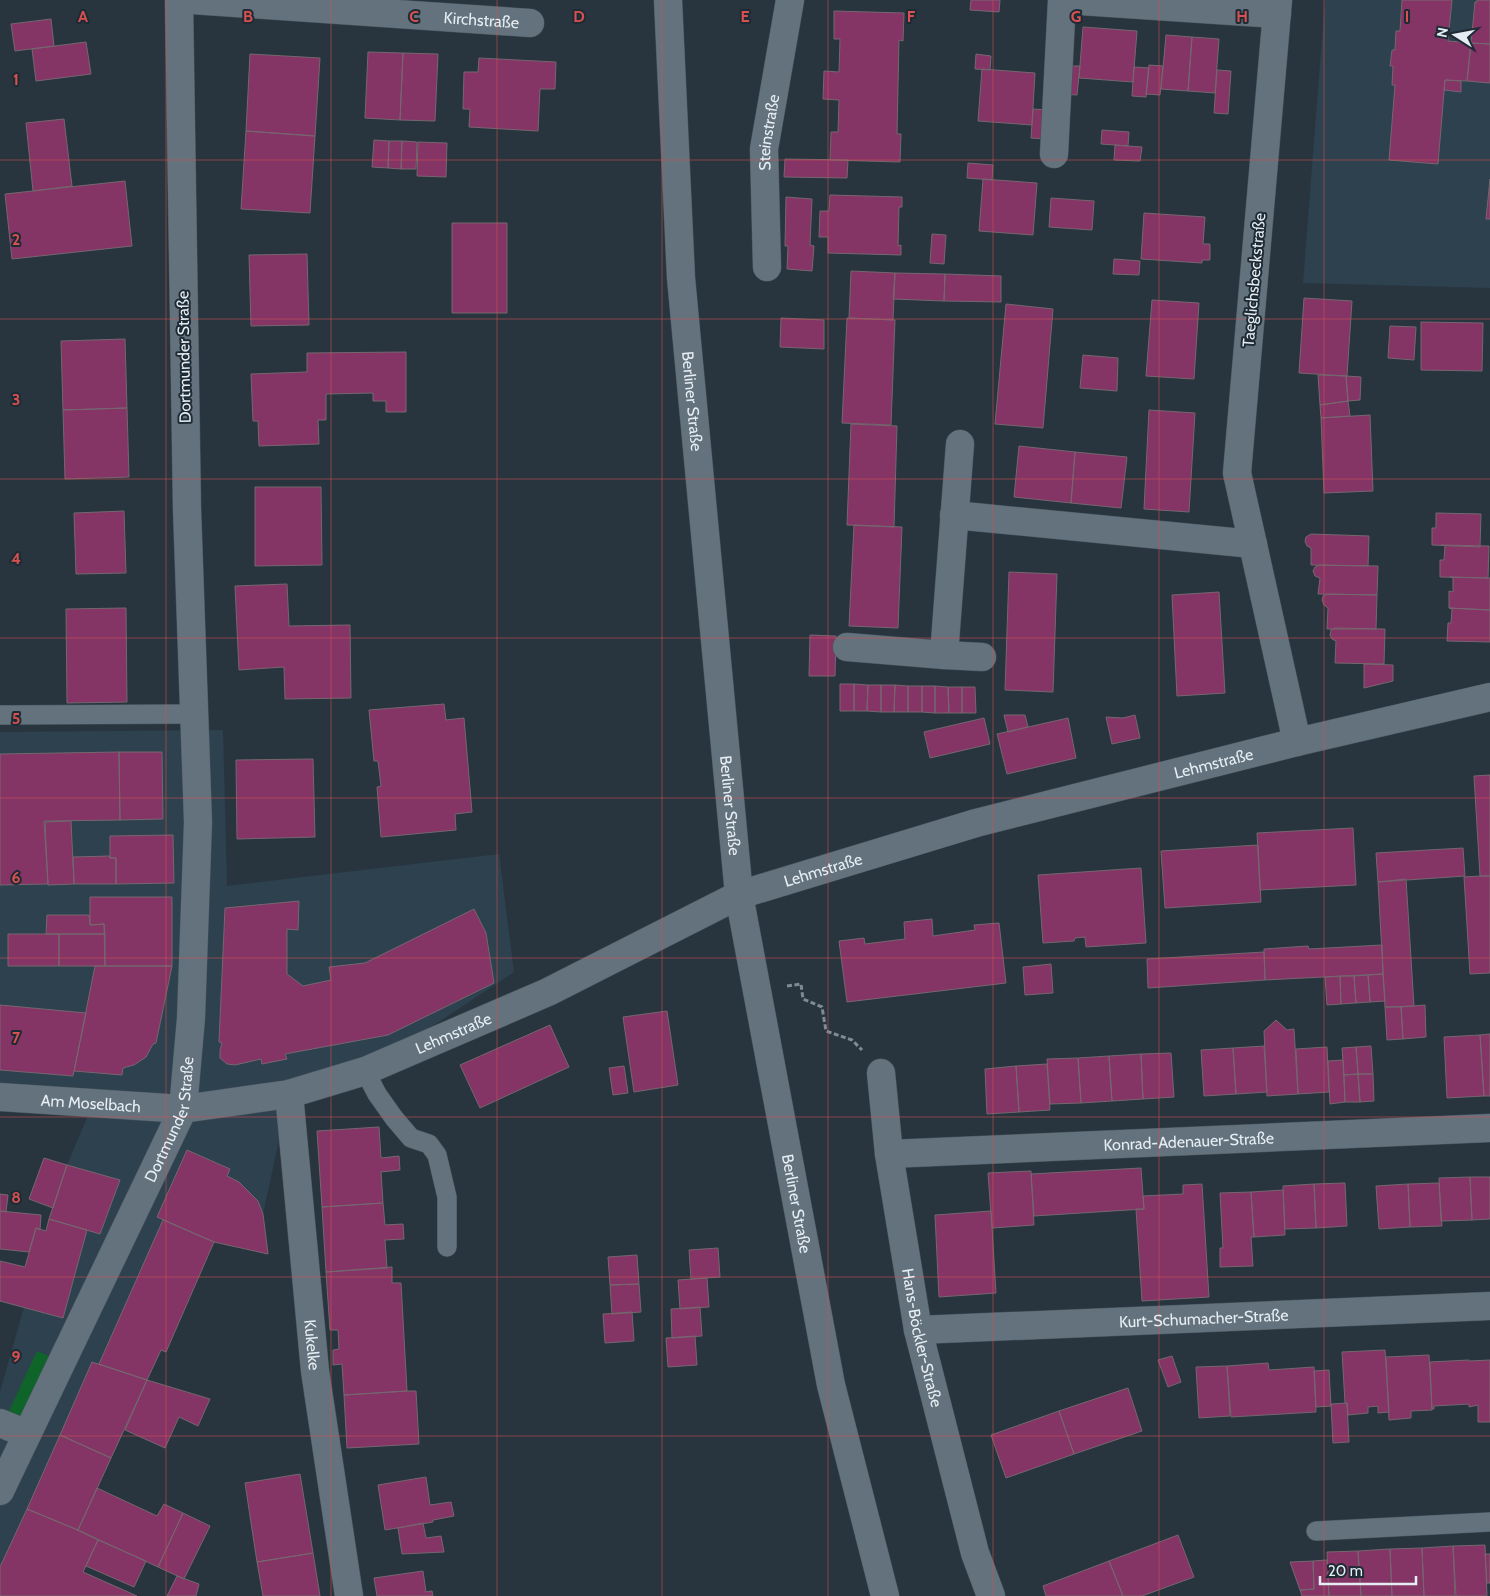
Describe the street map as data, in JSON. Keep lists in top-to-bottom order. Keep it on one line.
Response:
{"streets":{"street":["Kirchstraße","Steinstraße","Taeglichsbeckstraße","Dortmunder Straße","Berliner Straße","Lehmstraße","Am Moselbach","Konrad-Adenauer-Straße","Kurt-Schumacher-Straße","Hans-Böckler-Straße","Kukelke"]},"crossings":[["Taeglichsbeckstraße","Lehmstraße"],["Dortmunder Straße","Lehmstraße"],["Dortmunder Straße","Am Moselbach"],["Berliner Straße","Lehmstraße"],["Lehmstraße","Am Moselbach"],["Lehmstraße","Kukelke"],["Konrad-Adenauer-Straße","Hans-Böckler-Straße"],["Kurt-Schumacher-Straße","Hans-Böckler-Straße"]],"scale_bar":"20 m","north":"left","grid":{"columns":["A","B","C","D","E","F","G","H","I"],"rows":["1","2","3","4","5","6","7","8","9"]}}
